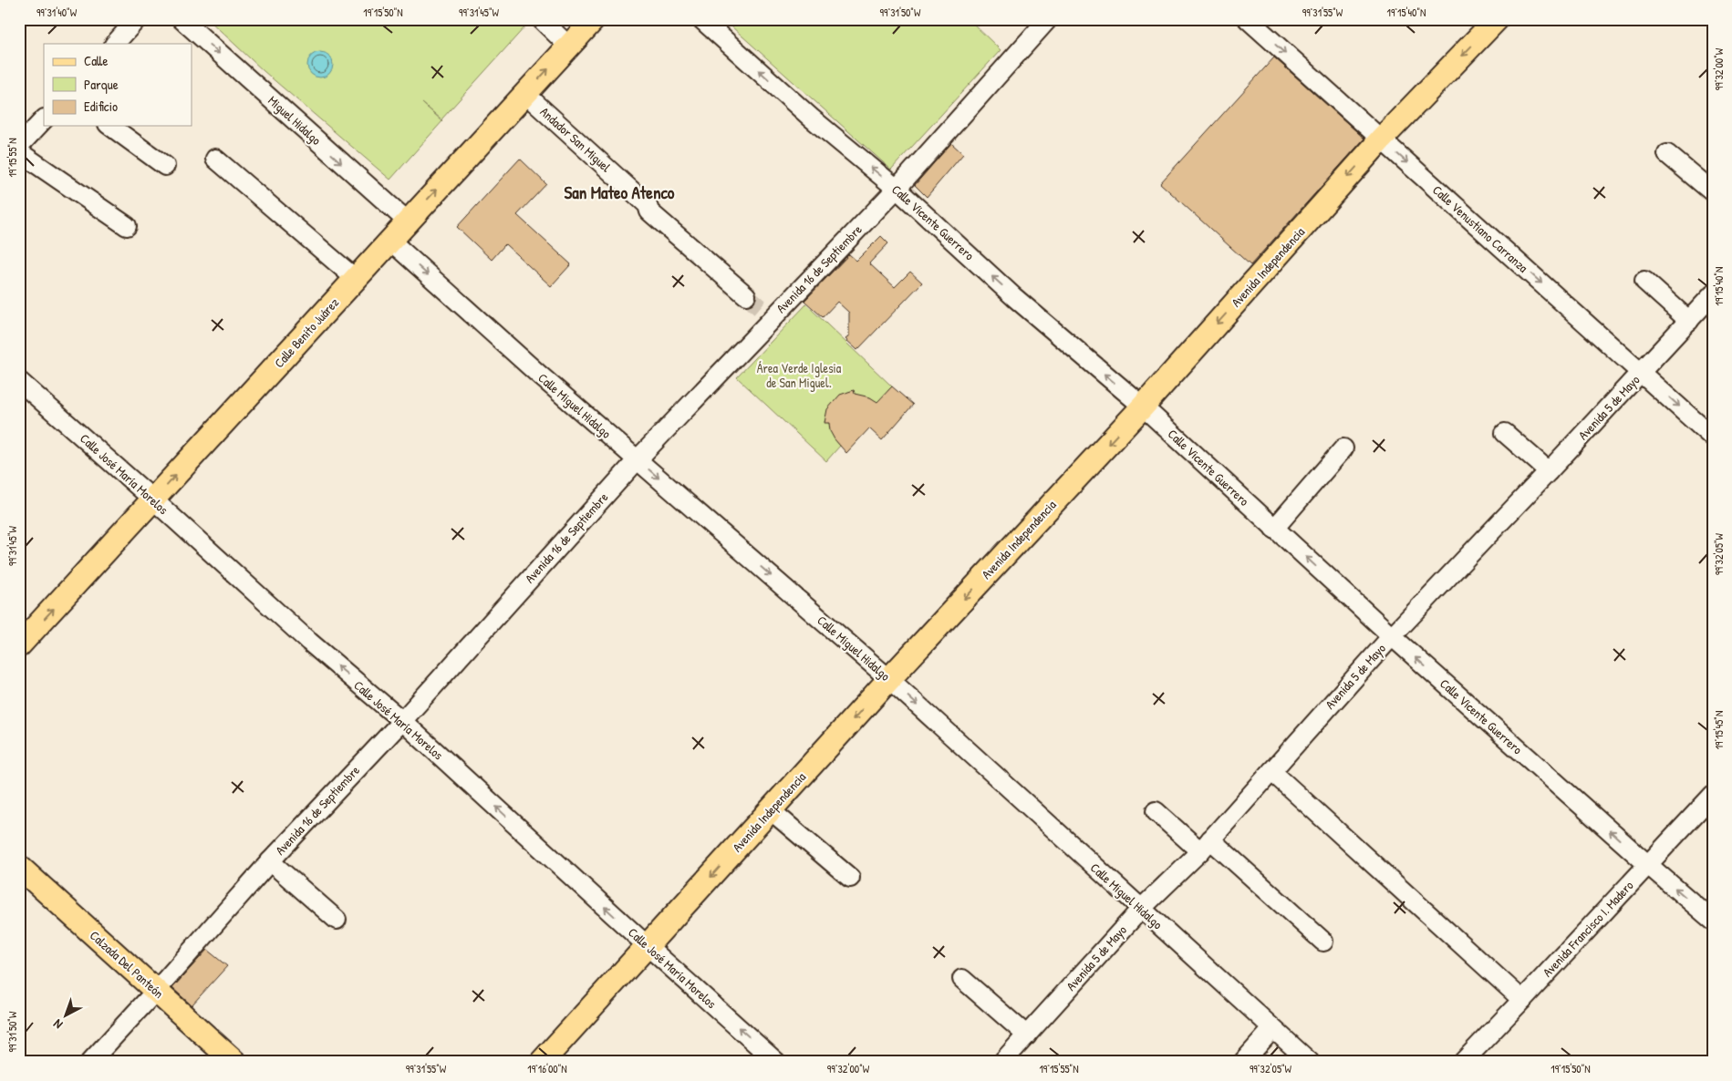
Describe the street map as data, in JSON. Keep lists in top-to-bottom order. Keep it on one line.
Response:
{"streets":{"main road":["Avenida Independencia","Calle Benito Juárez","Calzada Del Panteón"],"street":["Miguel Hidalgo","Andador San Miguel","Calle Vicente Guerrero","Calle Venustiano Carranza","Avenida 16 de Septiembre","Calle Miguel Hidalgo","Avenida 5 de Mayo","Calle José María Morelos","Avenida Francisco I. Madero"]},"crossings":[["Miguel Hidalgo","Calle Benito Juárez"],["Andador San Miguel","Calle Benito Juárez"],["Calle Vicente Guerrero","Avenida Independencia"],["Calle Vicente Guerrero","Avenida 16 de Septiembre"],["Calle Vicente Guerrero","Avenida 5 de Mayo"],["Calle Vicente Guerrero","Avenida Francisco I. Madero"],["Calle Venustiano Carranza","Avenida Independencia"],["Calle Venustiano Carranza","Avenida 5 de Mayo"],["Avenida Independencia","Calle Miguel Hidalgo"],["Avenida Independencia","Calle José María Morelos"],["Avenida 16 de Septiembre","Calle Miguel Hidalgo"],["Avenida 16 de Septiembre","Calle José María Morelos"],["Avenida 16 de Septiembre","Calzada Del Panteón"],["Calle Benito Juárez","Calle Miguel Hidalgo"],["Calle Benito Juárez","Calle José María Morelos"],["Calle Miguel Hidalgo","Avenida 5 de Mayo"]],"one_way":["Calle Vicente Guerrero","Calle Venustiano Carranza","Avenida Independencia","Calle Benito Juárez","Calle Miguel Hidalgo","Calle José María Morelos"],"districts":["San Mateo Atenco"],"parks":["Área Verde Iglesia de San Miguel."],"legend":["Calle","Parque","Edificio"],"north":"bottom left","coordinates":["99°31'40\"W","19°15'50\"N","99°31'45\"W","99°31'50\"W","99°31'55\"W","19°15'40\"N","99°32'00\"W","19°15'55\"N","99°32'05\"W","19°15'45\"N","19°16'00\"N"]}
